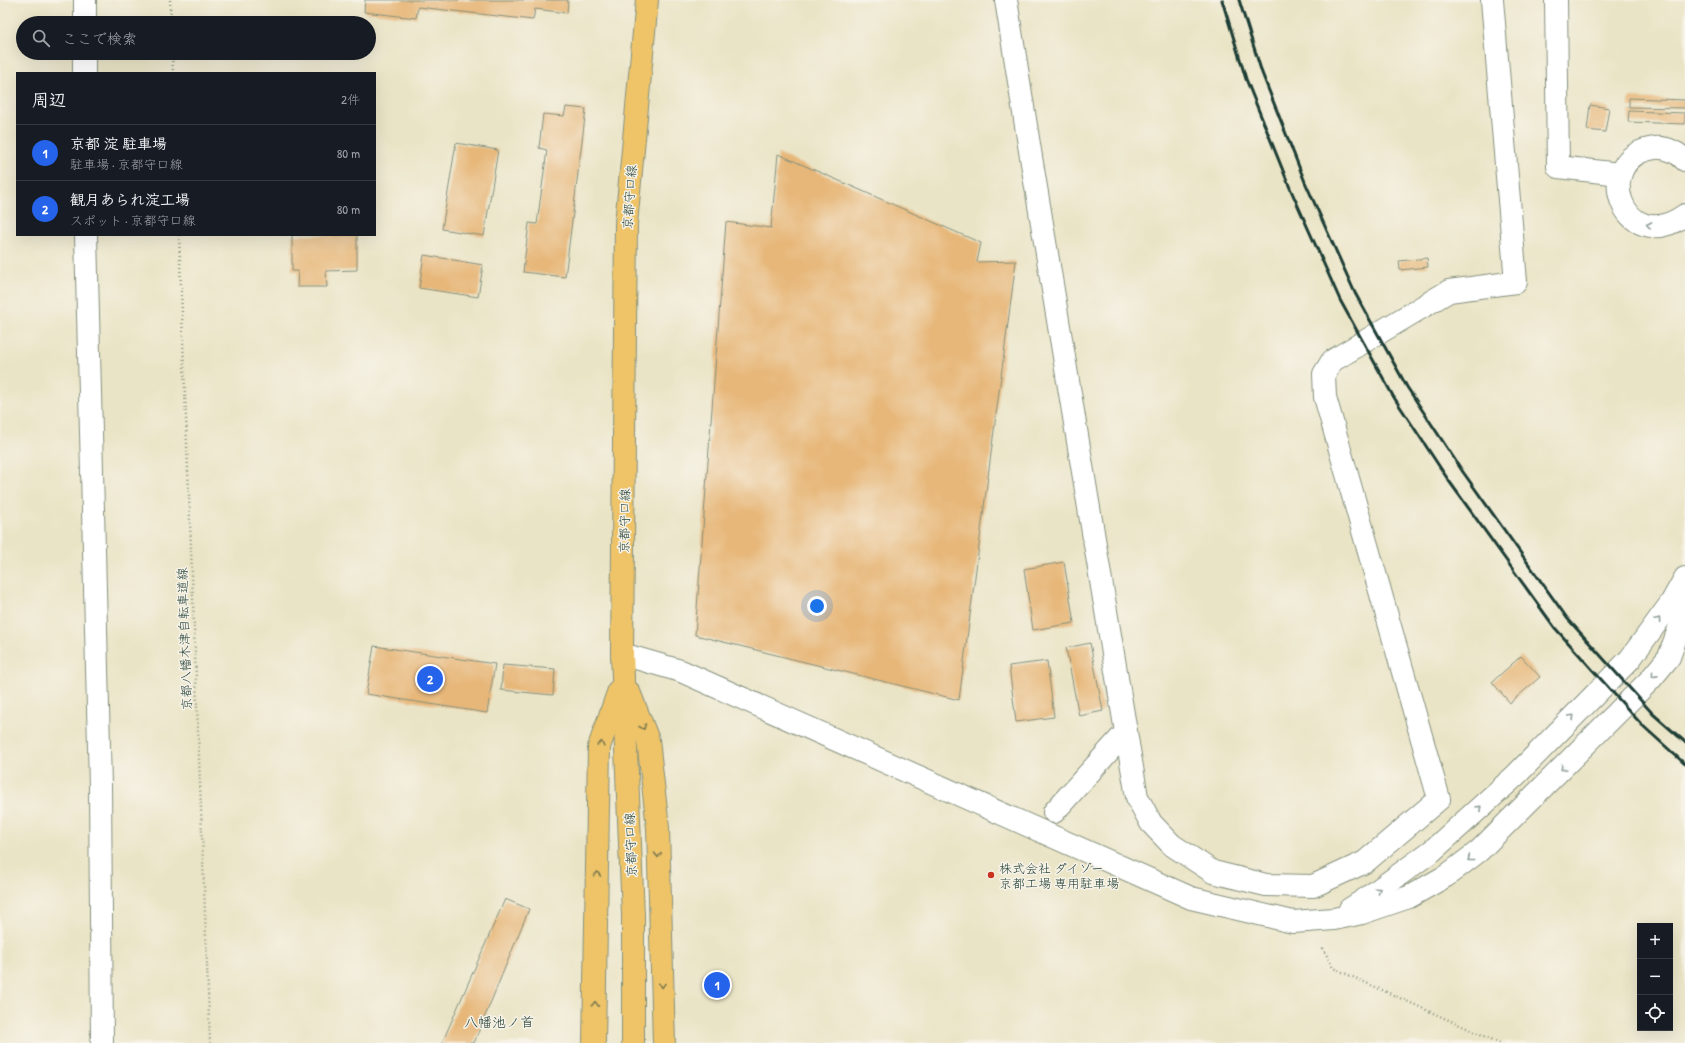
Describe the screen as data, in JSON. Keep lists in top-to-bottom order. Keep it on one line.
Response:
{"streets":{"main road":["京都守口線"],"path":["京都八幡木津自転車道線"]},"districts":["八幡池ノ首"],"places":["株式会社 ダイゾー 京都工場 専用駐車場"],"page":{"search":"ここで検索","heading":["周辺","2件"],"list":[{"mark":"1","name":"京都 淀 駐車場","note":"駐車場 · 京都守口線","value":"80 m"},{"mark":"2","name":"観月あられ淀工場","note":"スポット · 京都守口線","value":"80 m"}],"pins":["2","1"],"map_buttons":["+","−"]}}
